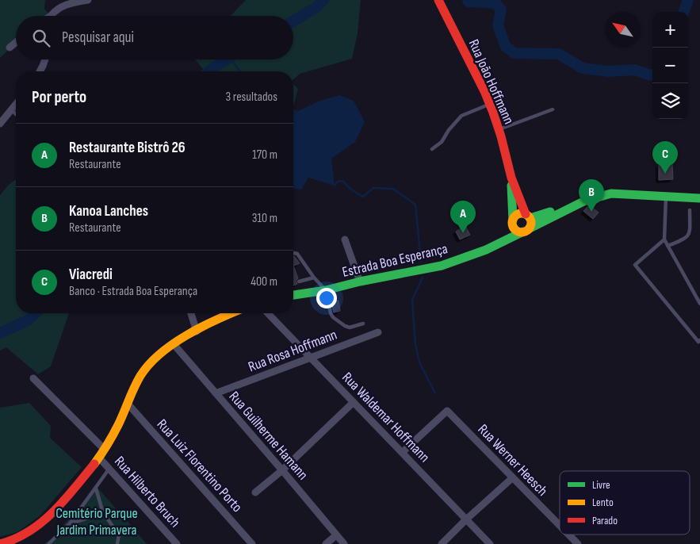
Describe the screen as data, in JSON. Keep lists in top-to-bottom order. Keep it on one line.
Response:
{"streets":{"street":["Rua João Hoffmann","Estrada Boa Esperança","Rua Rosa Hoffmann","Rua Waldemar Hoffmann","Rua Guilherme Hamann","Rua Werner Heesch","Rua Luiz Florentino Porto","Rua Hilberto Bruch"]},"crossings":[["Rua João Hoffmann","Estrada Boa Esperança"],["Rua Rosa Hoffmann","Rua Waldemar Hoffmann"],["Rua Rosa Hoffmann","Rua Guilherme Hamann"],["Rua Waldemar Hoffmann","Rua Werner Heesch"]],"parks":["Cemitério Parque Jardim Primavera"],"legend":["Livre","Lento","Parado"],"north":"top left","page":{"map_buttons":["+","−"],"search":"Pesquisar aqui","heading":["Por perto","3 resultados"],"list":[{"mark":"A","name":"Restaurante Bistrô 26","note":"Restaurante","value":"170 m"},{"mark":"B","name":"Kanoa Lanches","note":"Restaurante","value":"310 m"},{"mark":"C","name":"Viacredi","note":"Banco · Estrada Boa Esperança","value":"400 m"}],"pins":["C","B","A"]}}
